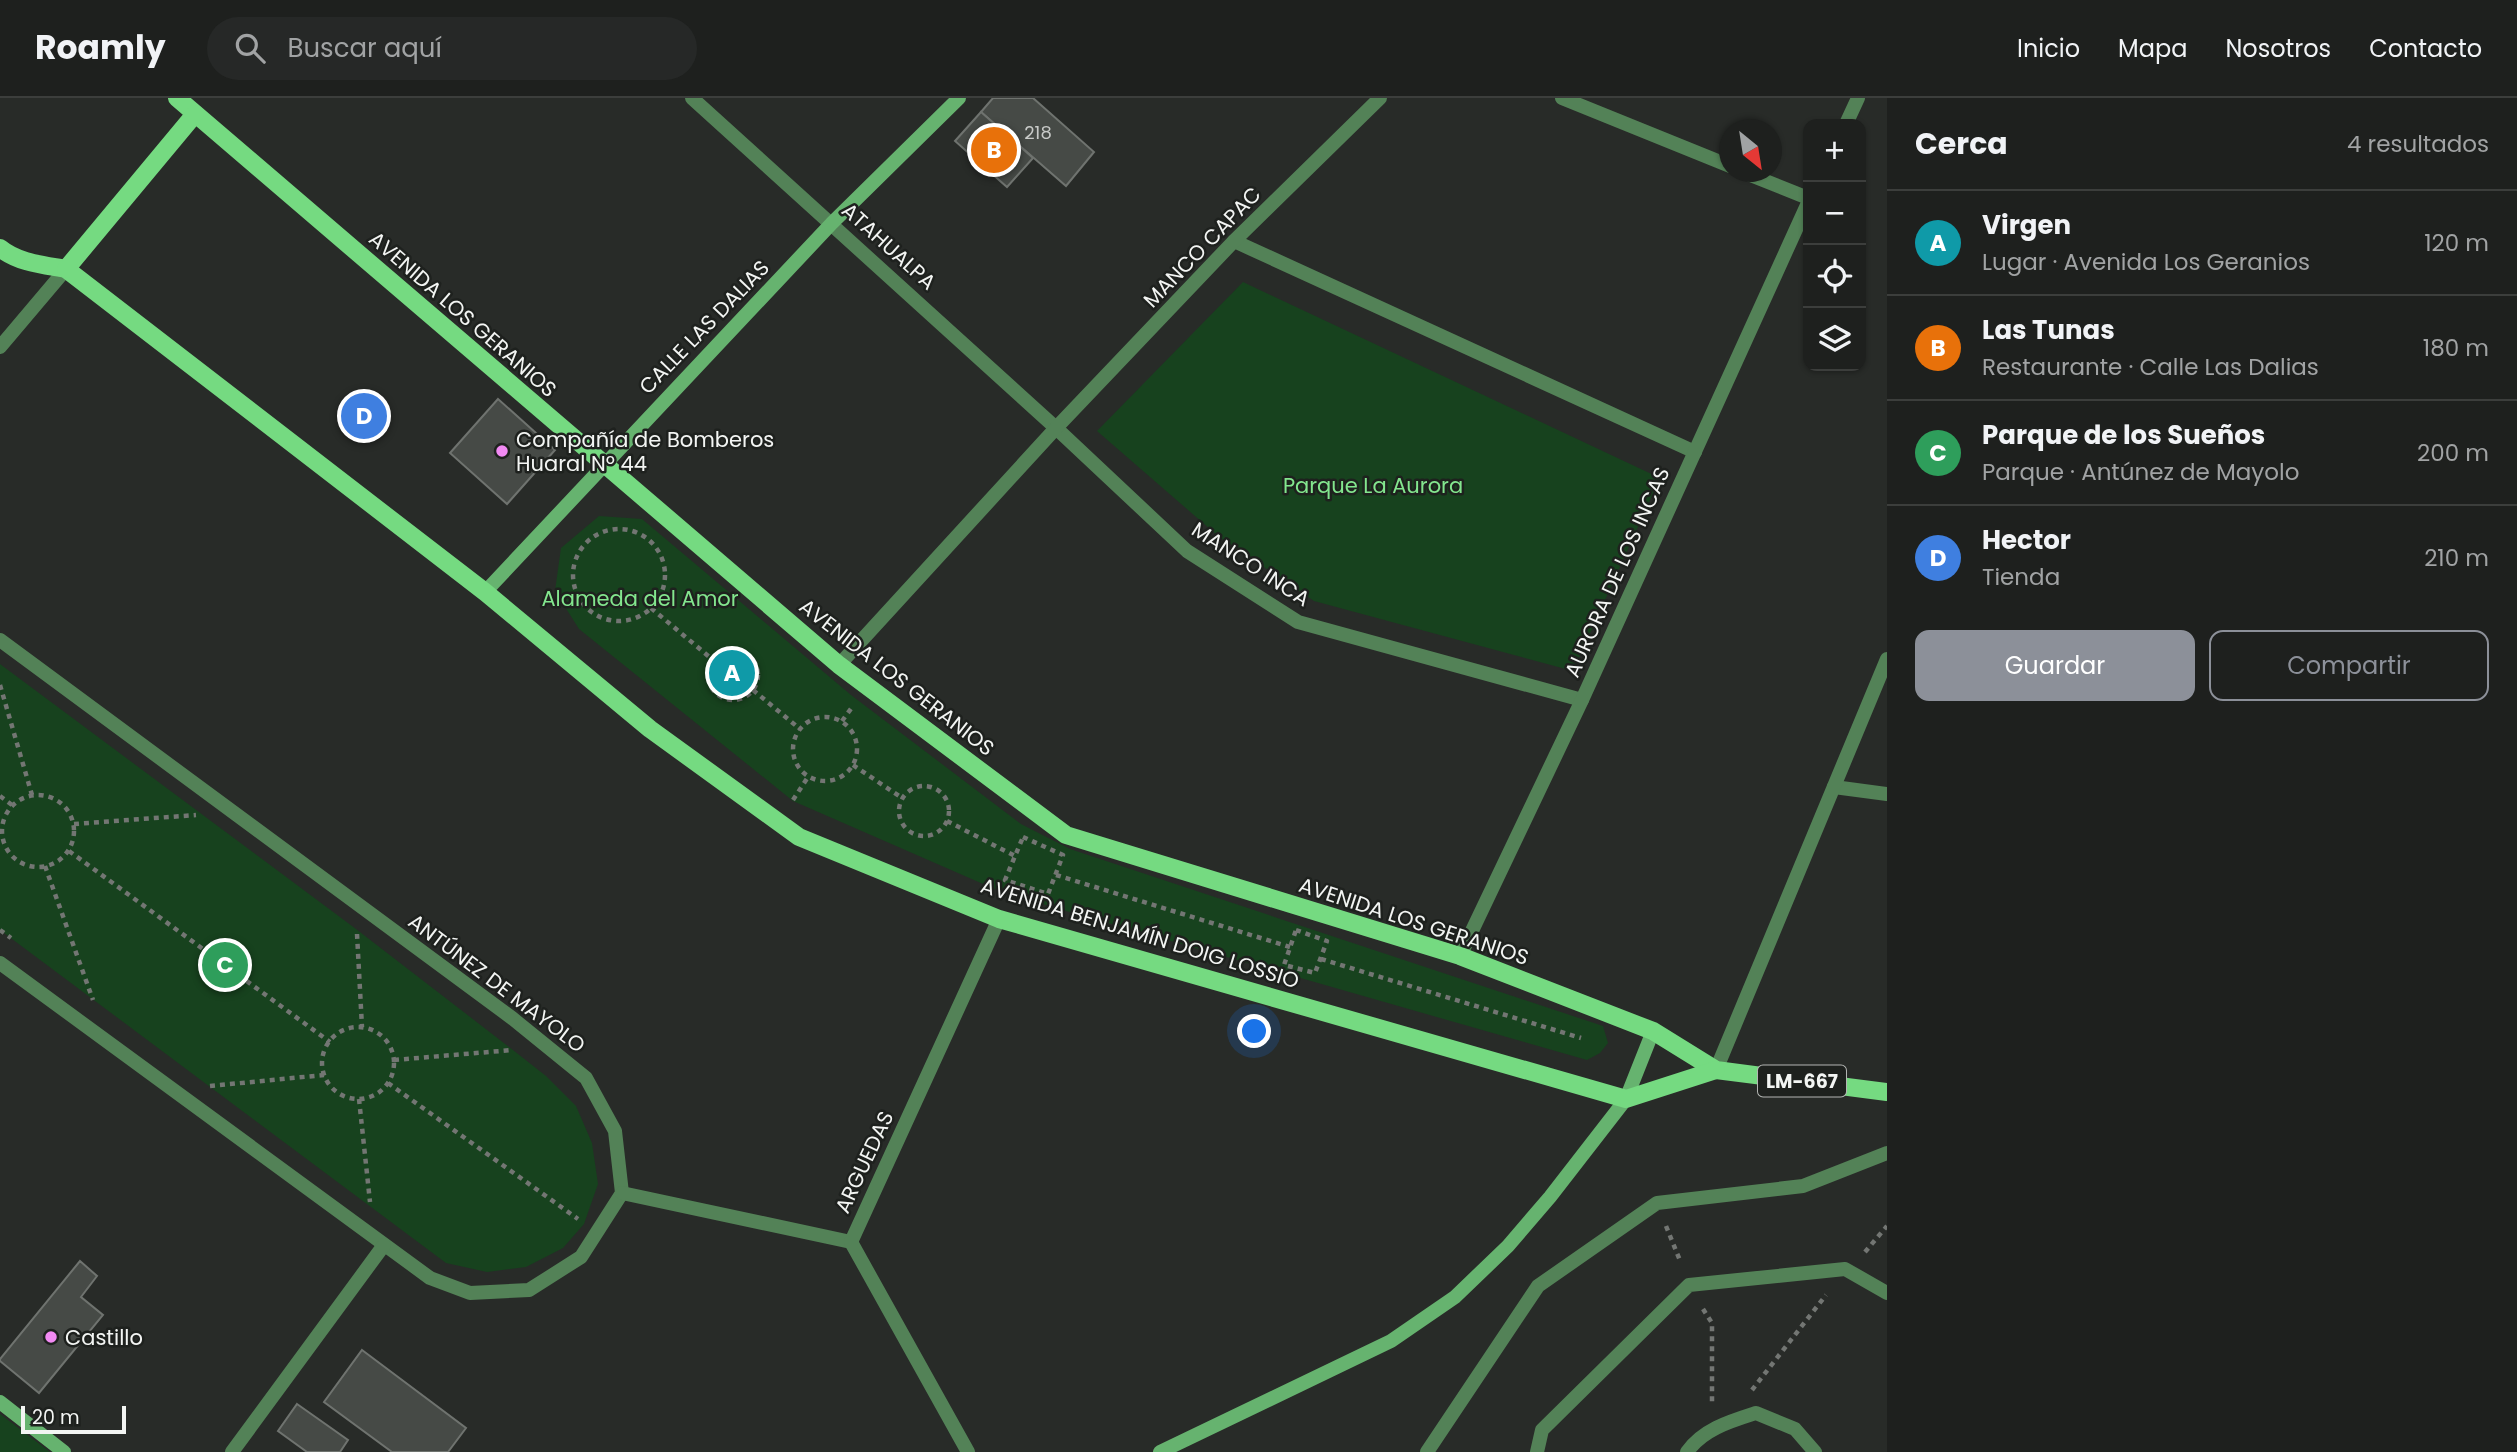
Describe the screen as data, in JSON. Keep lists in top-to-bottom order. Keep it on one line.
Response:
{"streets":{"main road":["AVENIDA LOS GERANIOS","AVENIDA BENJAMÍN DOIG LOSSIO","LM-667"],"street":["ATAHUALPA","MANCO CAPAC","CALLE LAS DALIAS","MANCO INCA","AURORA DE LOS INCAS","ANTÚNEZ DE MAYOLO","ARGUEDAS"]},"crossings":[["ATAHUALPA","MANCO CAPAC"],["ATAHUALPA","CALLE LAS DALIAS"],["ATAHUALPA","MANCO INCA"],["MANCO CAPAC","AVENIDA LOS GERANIOS"],["MANCO CAPAC","MANCO INCA"],["AVENIDA LOS GERANIOS","CALLE LAS DALIAS"],["AVENIDA LOS GERANIOS","AURORA DE LOS INCAS"],["AVENIDA LOS GERANIOS","AVENIDA BENJAMÍN DOIG LOSSIO"],["CALLE LAS DALIAS","AVENIDA BENJAMÍN DOIG LOSSIO"],["MANCO INCA","AURORA DE LOS INCAS"],["AVENIDA BENJAMÍN DOIG LOSSIO","ARGUEDAS"]],"parks":["Parque La Aurora","Alameda del Amor"],"places":["Compañía de Bomberos Huaral Nº 44","Castillo"],"house_numbers":["218"],"scale_bar":"20 m","north":"bottom right","page":{"header":"Roamly","search":"Buscar aquí","nav":["Inicio","Mapa","Nosotros","Contacto"],"heading":["Cerca","4 resultados"],"map_buttons":["+","−"],"pins":["B","D","A","C"],"list":[{"mark":"A","name":"Virgen","note":"Lugar · Avenida Los Geranios","value":"120 m"},{"mark":"B","name":"Las Tunas","note":"Restaurante · Calle Las Dalias","value":"180 m"},{"mark":"C","name":"Parque de los Sueños","note":"Parque · Antúnez de Mayolo","value":"200 m"},{"mark":"D","name":"Hector","note":"Tienda","value":"210 m"}],"buttons":["Guardar","Compartir"],"scale":"20 m"}}
